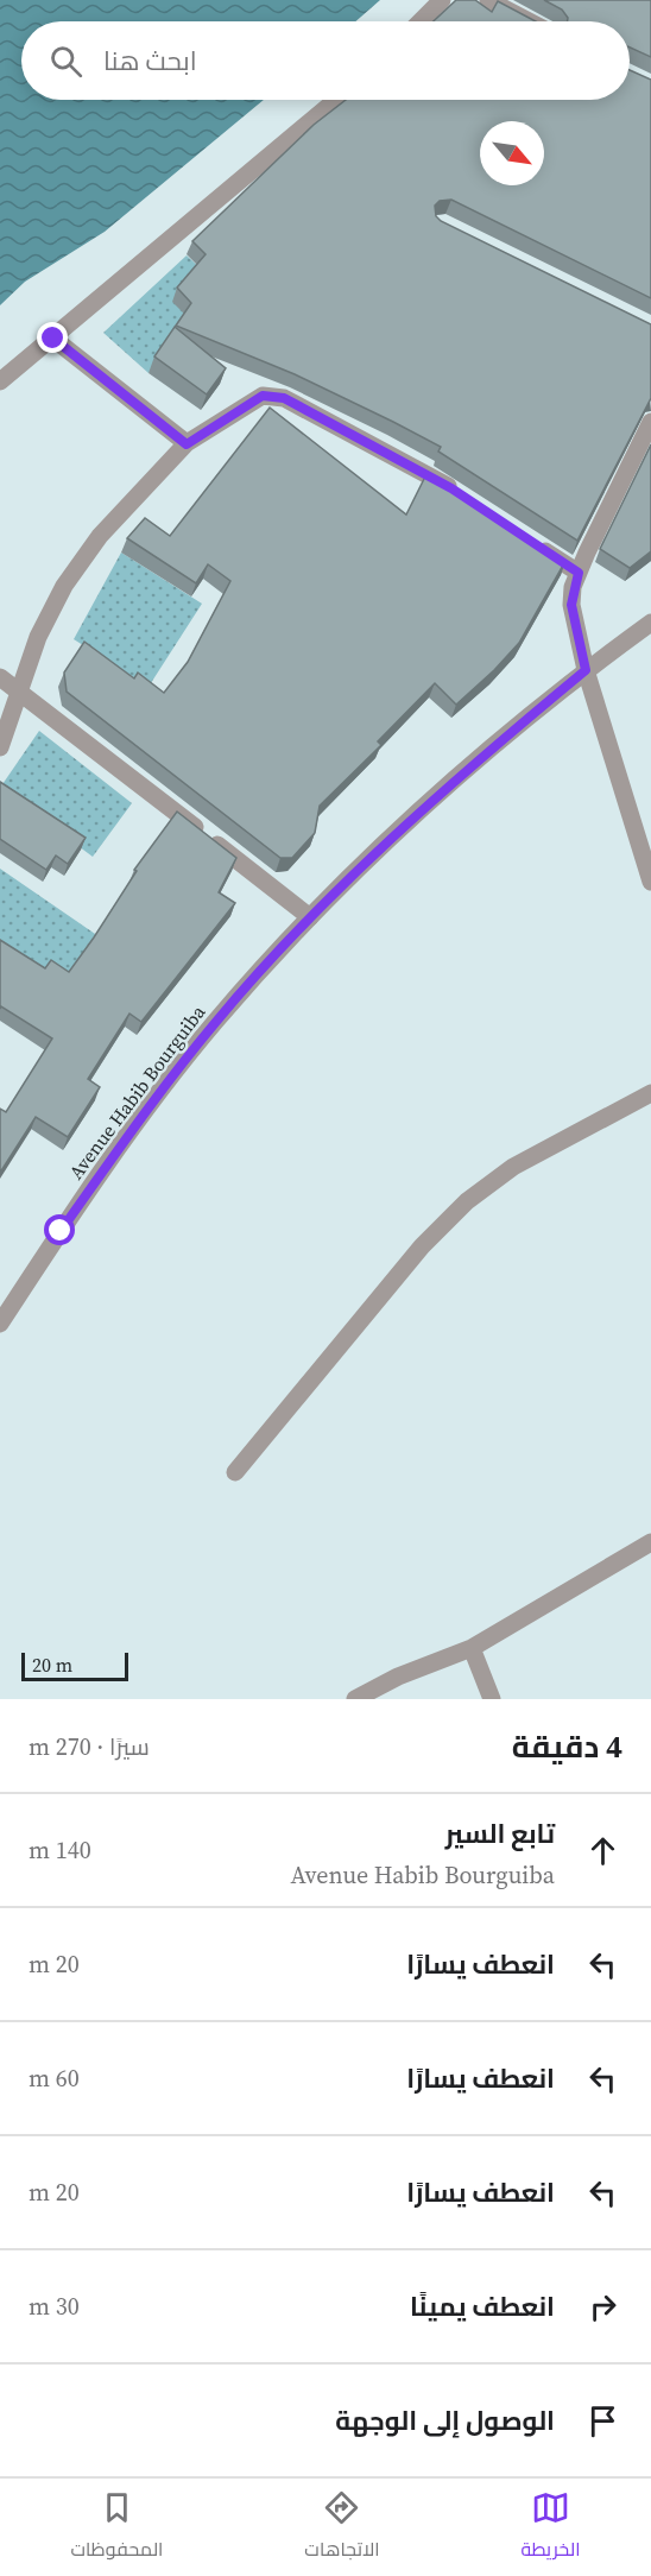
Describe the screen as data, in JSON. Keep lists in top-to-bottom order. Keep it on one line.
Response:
{"streets":{"street":["Avenue Habib Bourguiba"]},"scale_bar":"20 m","north":"bottom right","page":{"search":"ابحث هنا","scale":"20 m","heading":["4 دقيقة","سيرًا · 270 m"],"list":[["تابع السير","Avenue Habib Bourguiba","140 m"],["انعطف يسارًا","20 m"],["انعطف يسارًا","60 m"],["انعطف يسارًا","20 m"],["انعطف يمينًا","30 m"],"الوصول إلى الوجهة"],"nav":["الخريطة","الاتجاهات","المحفوظات"]}}
